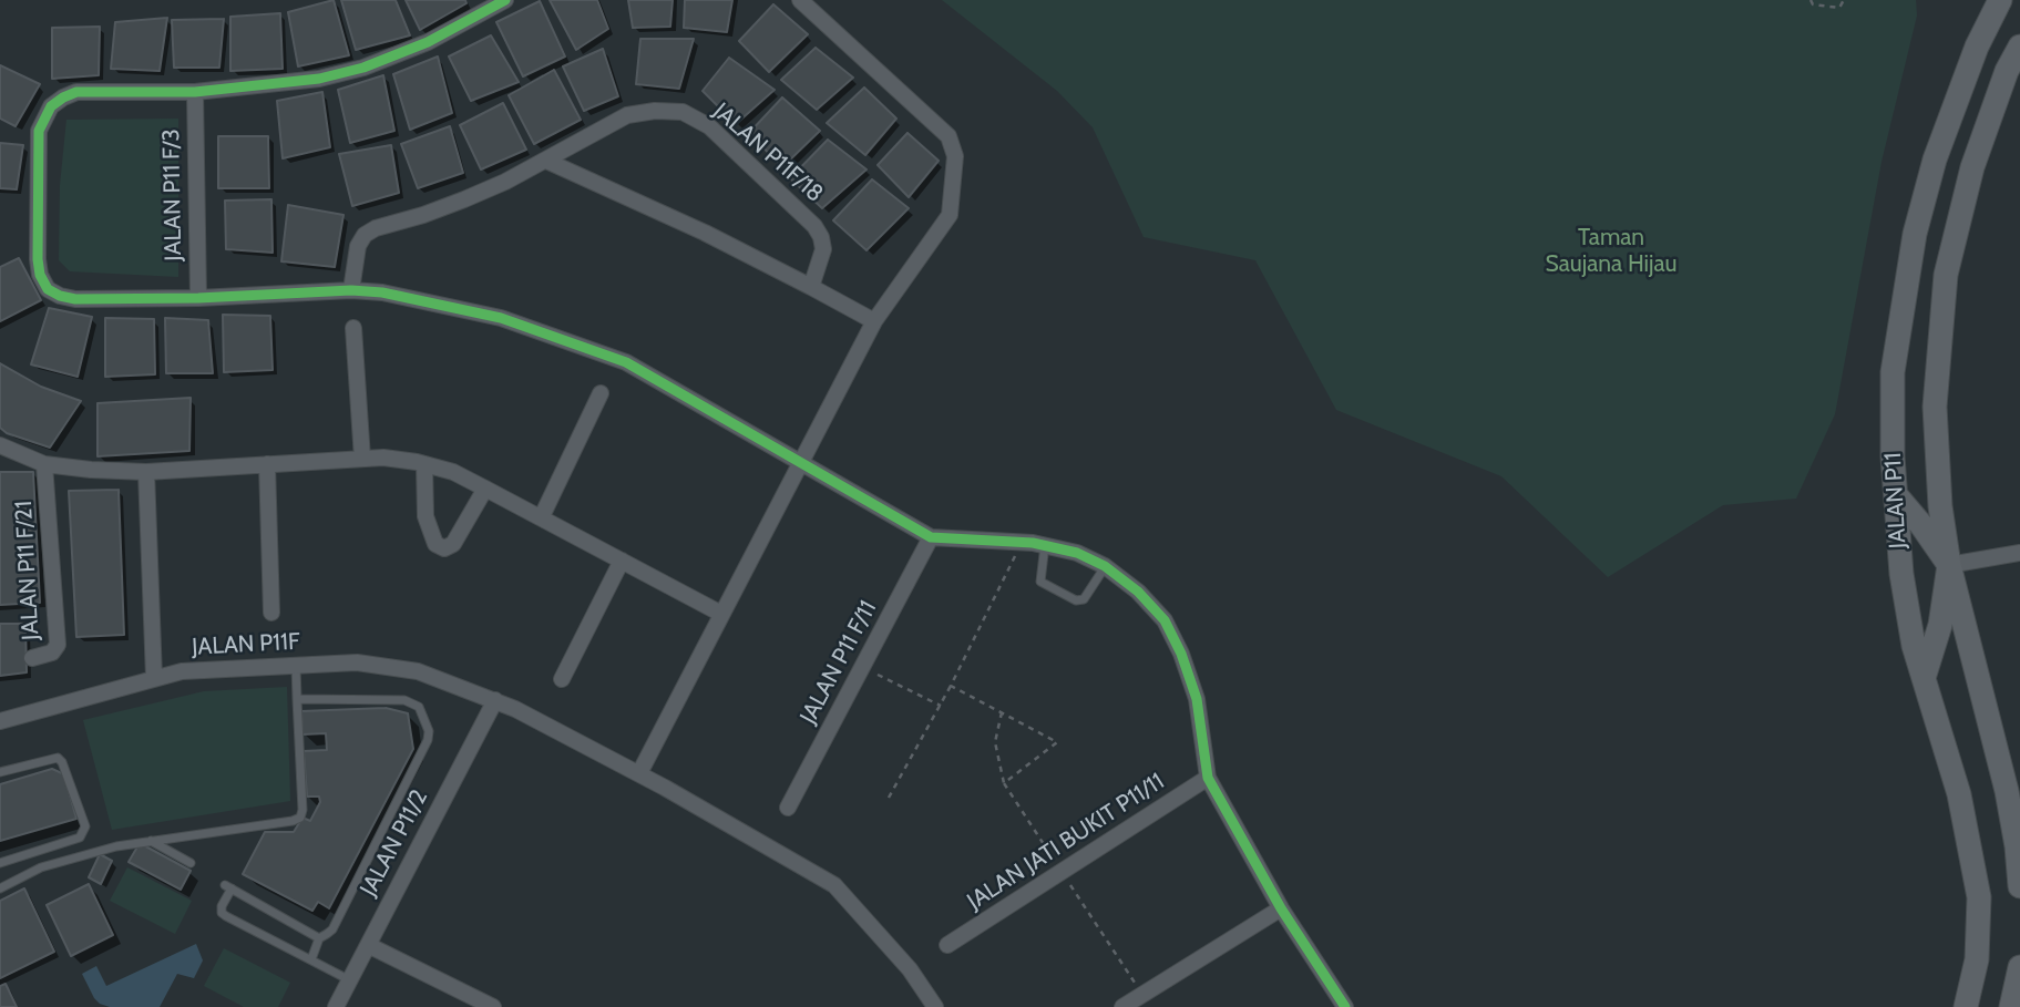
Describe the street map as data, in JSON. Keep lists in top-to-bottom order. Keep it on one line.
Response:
{"streets":{"main road":["JALAN P11"],"street":["JALAN P11F/18","JALAN P11 F/3","JALAN P11 F/21","JALAN P11F","JALAN P11 F/11","JALAN JATI BUKIT P11/11","JALAN P11/2"]},"crossings":[["JALAN P11F","JALAN P11/2"]],"parks":["Taman Saujana Hijau"]}
